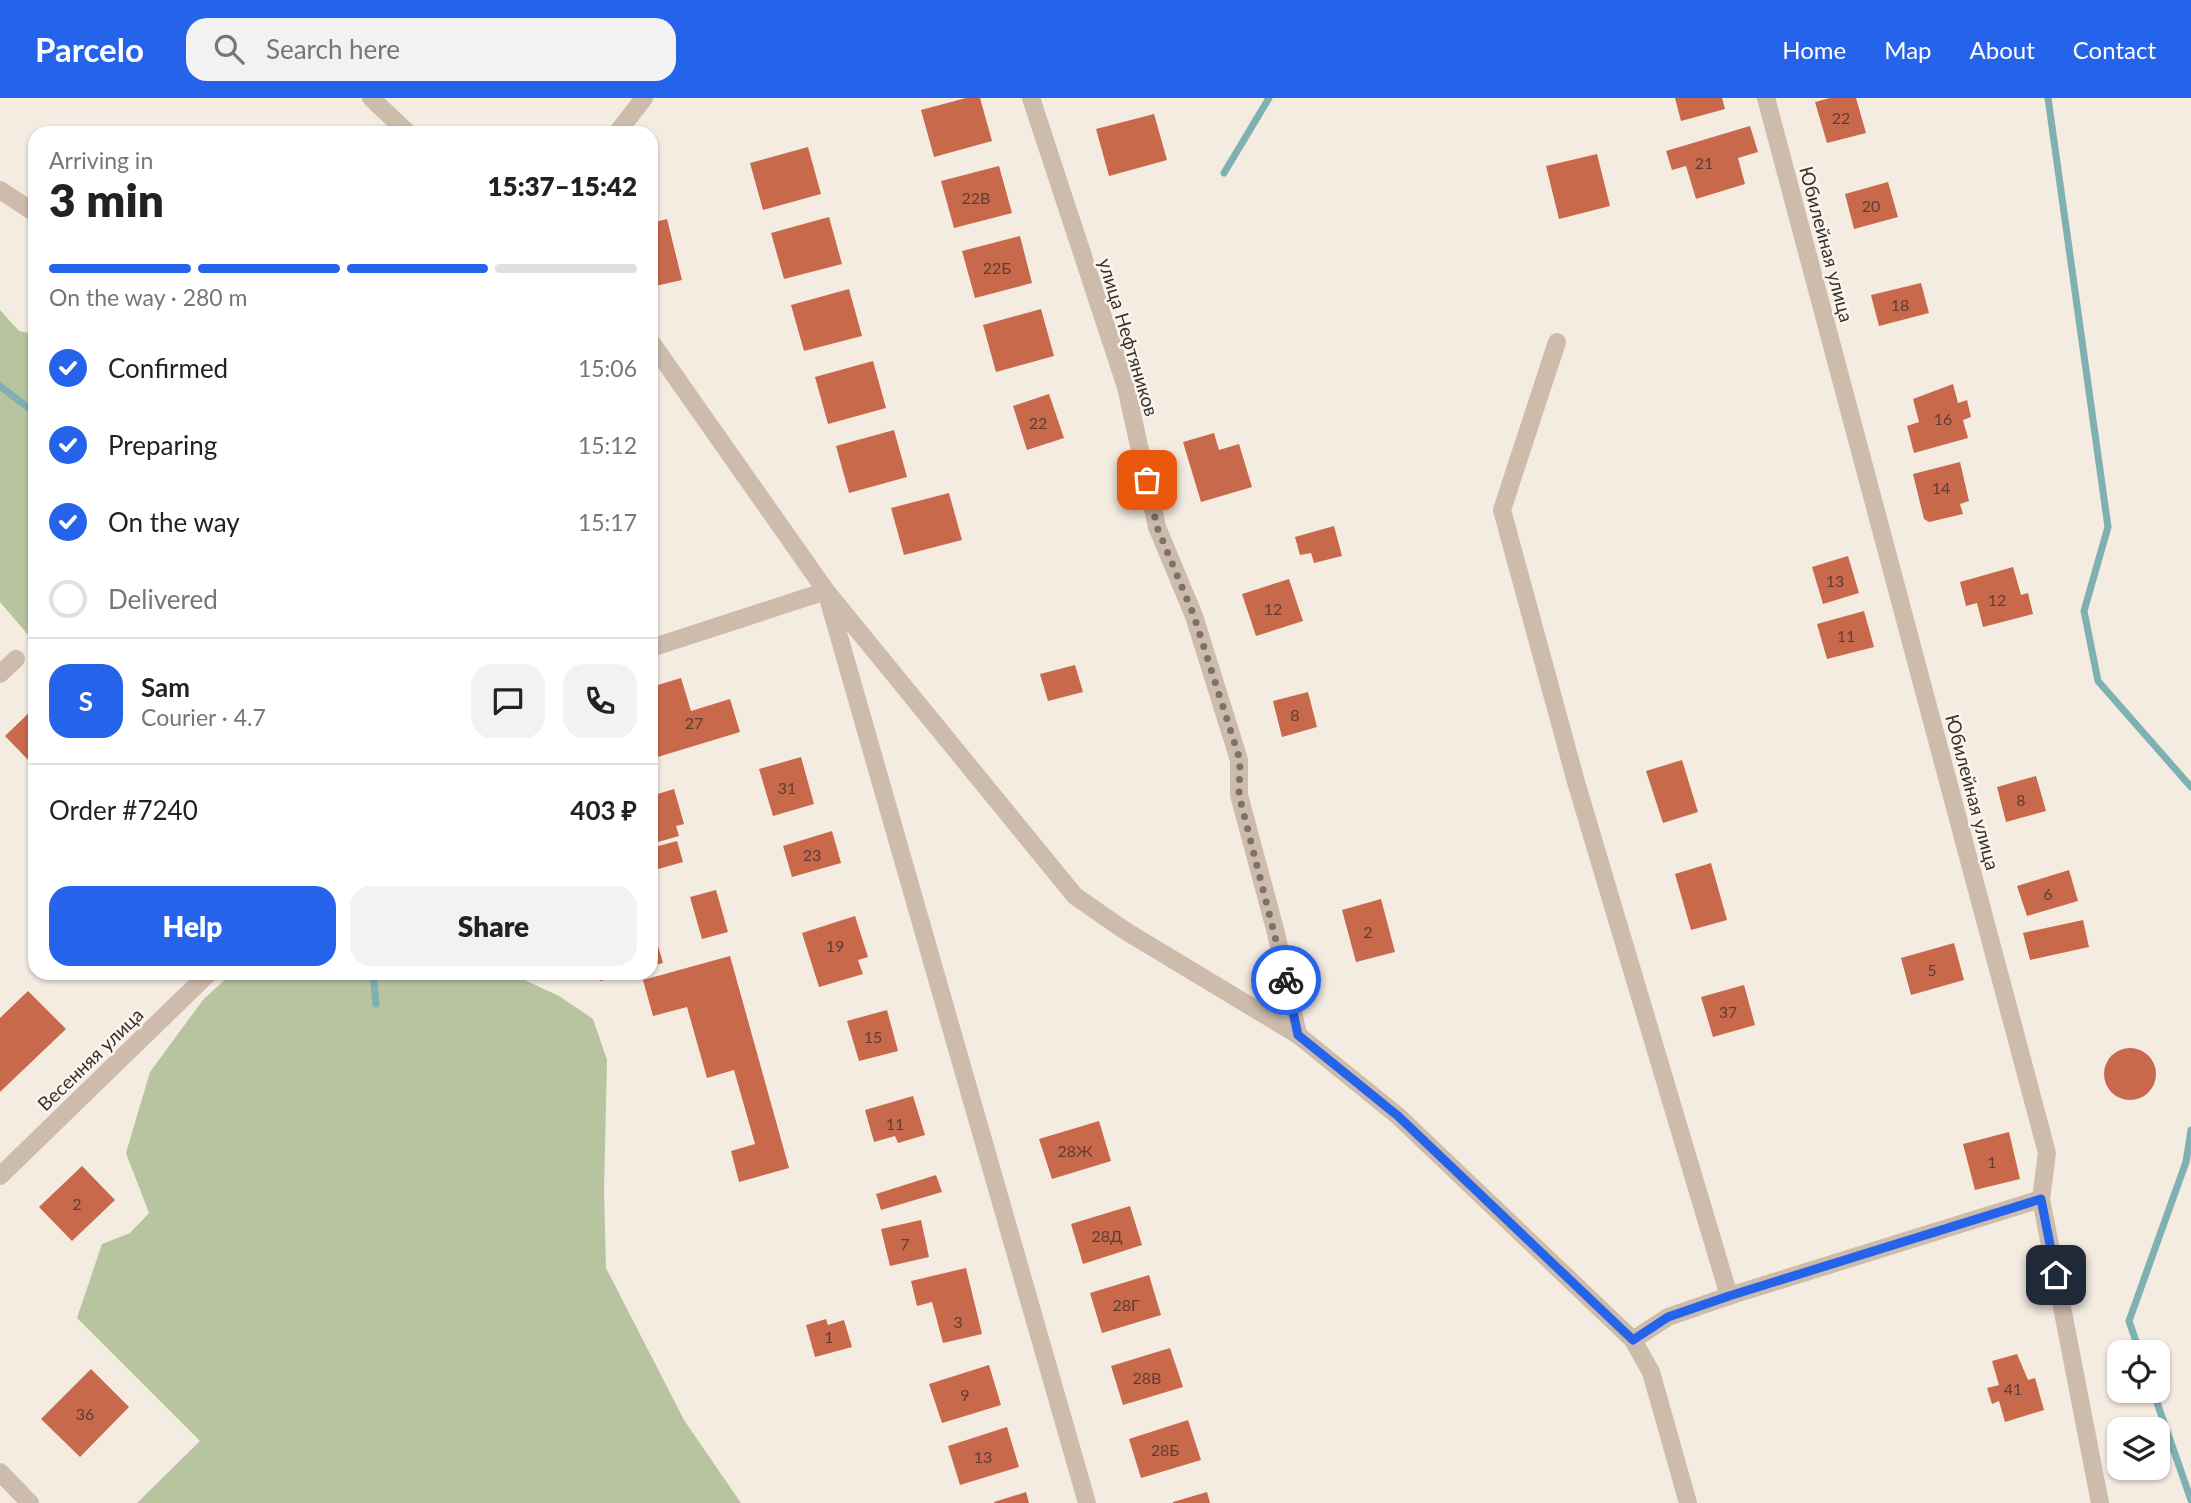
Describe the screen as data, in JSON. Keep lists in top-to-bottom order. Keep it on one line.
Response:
{"streets":{"street":["Юбилейная улица","улица Нефтяников","Весенняя улица"]},"house_numbers":["22","21","22В","20","22Б","18","16","22","14","13","12","12","11","8","27","31","8","23","6","2","19","5","37","15","11","28Ж","1","2","28Д","7","28Г","3","1","28В","41","9","36","28Б","13"],"page":{"header":"Parcelo","search":"Search here","nav":["Home","Map","About","Contact"],"heading":["3 min","Arriving in","15:37–15:42"],"panel":["Sam","Courier · 4.7","Order #7240","403 ₽"],"bar":"On the way · 280 m","list":[["Confirmed","15:06"],["Preparing","15:12"],["On the way","15:17"],"Delivered"],"round":"S","buttons":["Help","Share"]}}
